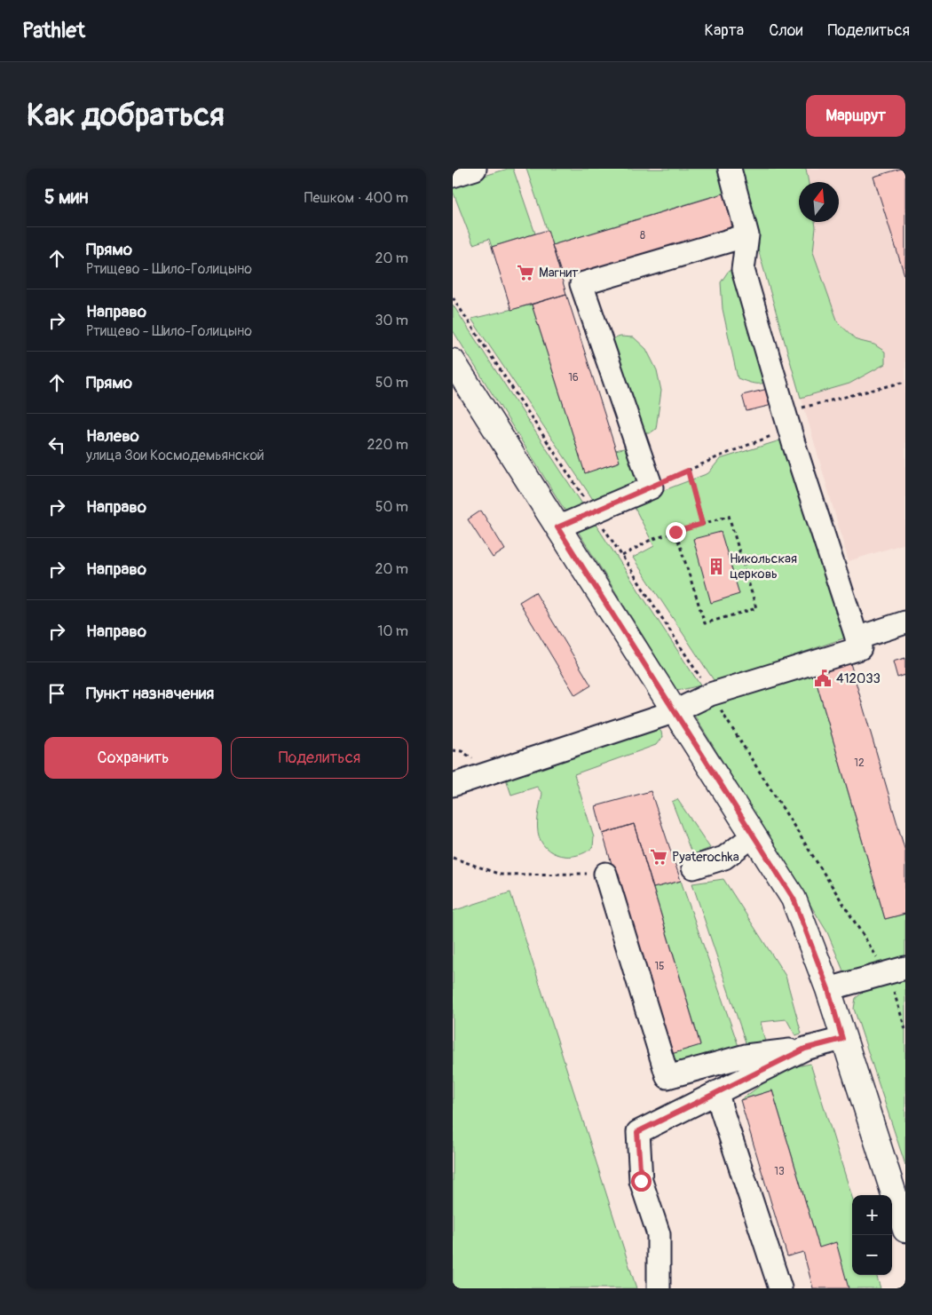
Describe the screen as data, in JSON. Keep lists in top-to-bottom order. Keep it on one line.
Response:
{"places":{"supermarket":["Магнит","Pyaterochka"],"building":["Никольская церковь"],"public building":["412033"]},"house_numbers":["8","16","12","15","13"],"north":"top","page":{"header":"Pathlet","nav":["Карта","Слои","Поделиться"],"buttons":["Маршрут",["Сохранить","Поделиться"]],"title":"Как добраться","heading":["5 мин","Пешком · 400 m"],"list":[["Прямо","Ртищево - Шило-Голицыно","20 m"],["Направо","Ртищево - Шило-Голицыно","30 m"],["Прямо","50 m"],["Налево","улица Зои Космодемьянской","220 m"],["Направо","50 m"],["Направо","20 m"],["Направо","10 m"],"Пункт назначения"],"map_buttons":["+","−"]}}
